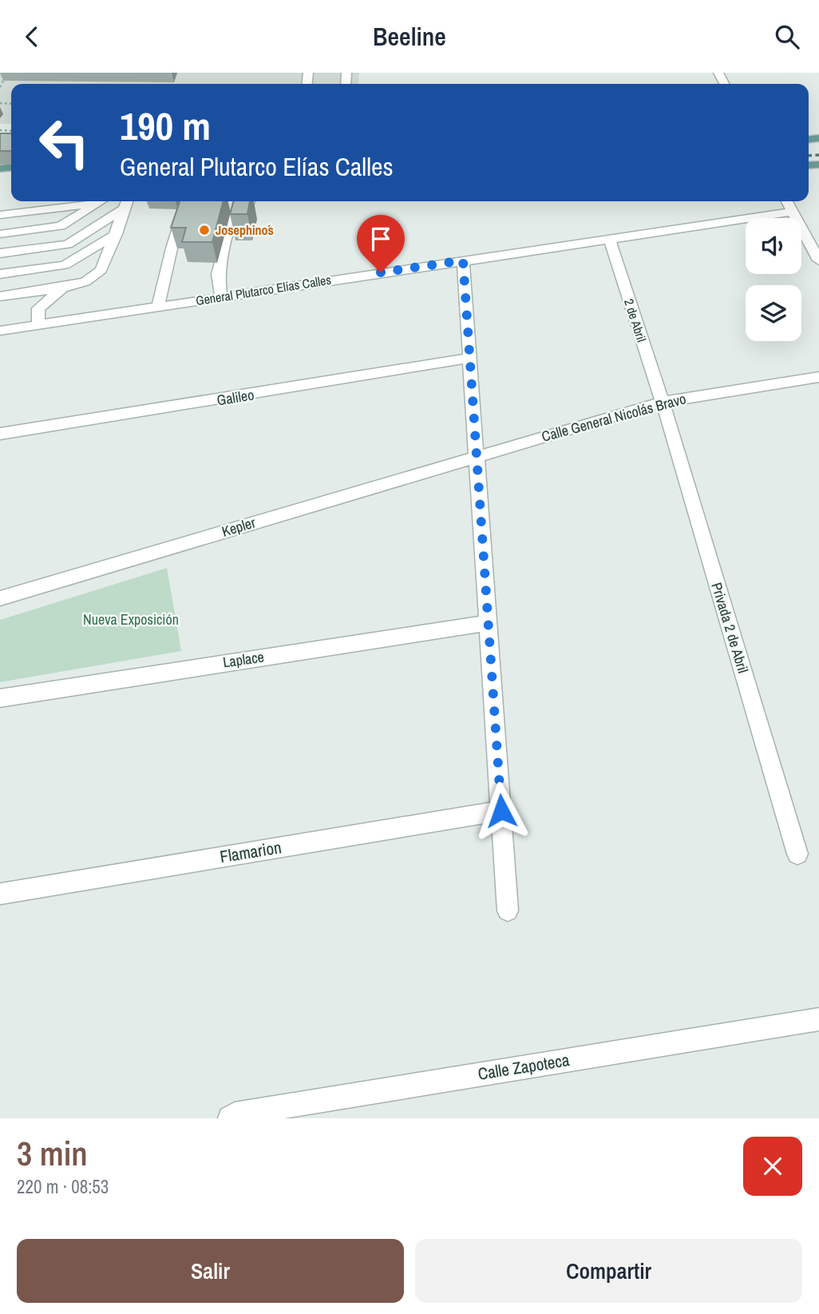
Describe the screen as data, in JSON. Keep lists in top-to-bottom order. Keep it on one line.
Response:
{"streets":{"street":["General Plutarco Elías Calles","2 de Abril","Galileo","Calle General Nicolás Bravo","Kepler","Privada 2 de Abril","Laplace","Flamarion","Calle Zapoteca"]},"crossings":[["General Plutarco Elías Calles","2 de Abril"],["2 de Abril","Calle General Nicolás Bravo"],["2 de Abril","Privada 2 de Abril"],["Calle General Nicolás Bravo","Kepler"],["Calle General Nicolás Bravo","Privada 2 de Abril"]],"parks":["Nueva Exposición"],"places":["Josephino´s"],"page":{"header":"Beeline","turn":["190 m","General Plutarco Elías Calles"],"heading":["3 min","220 m · 08:53"],"buttons":["Salir","Compartir"]}}
